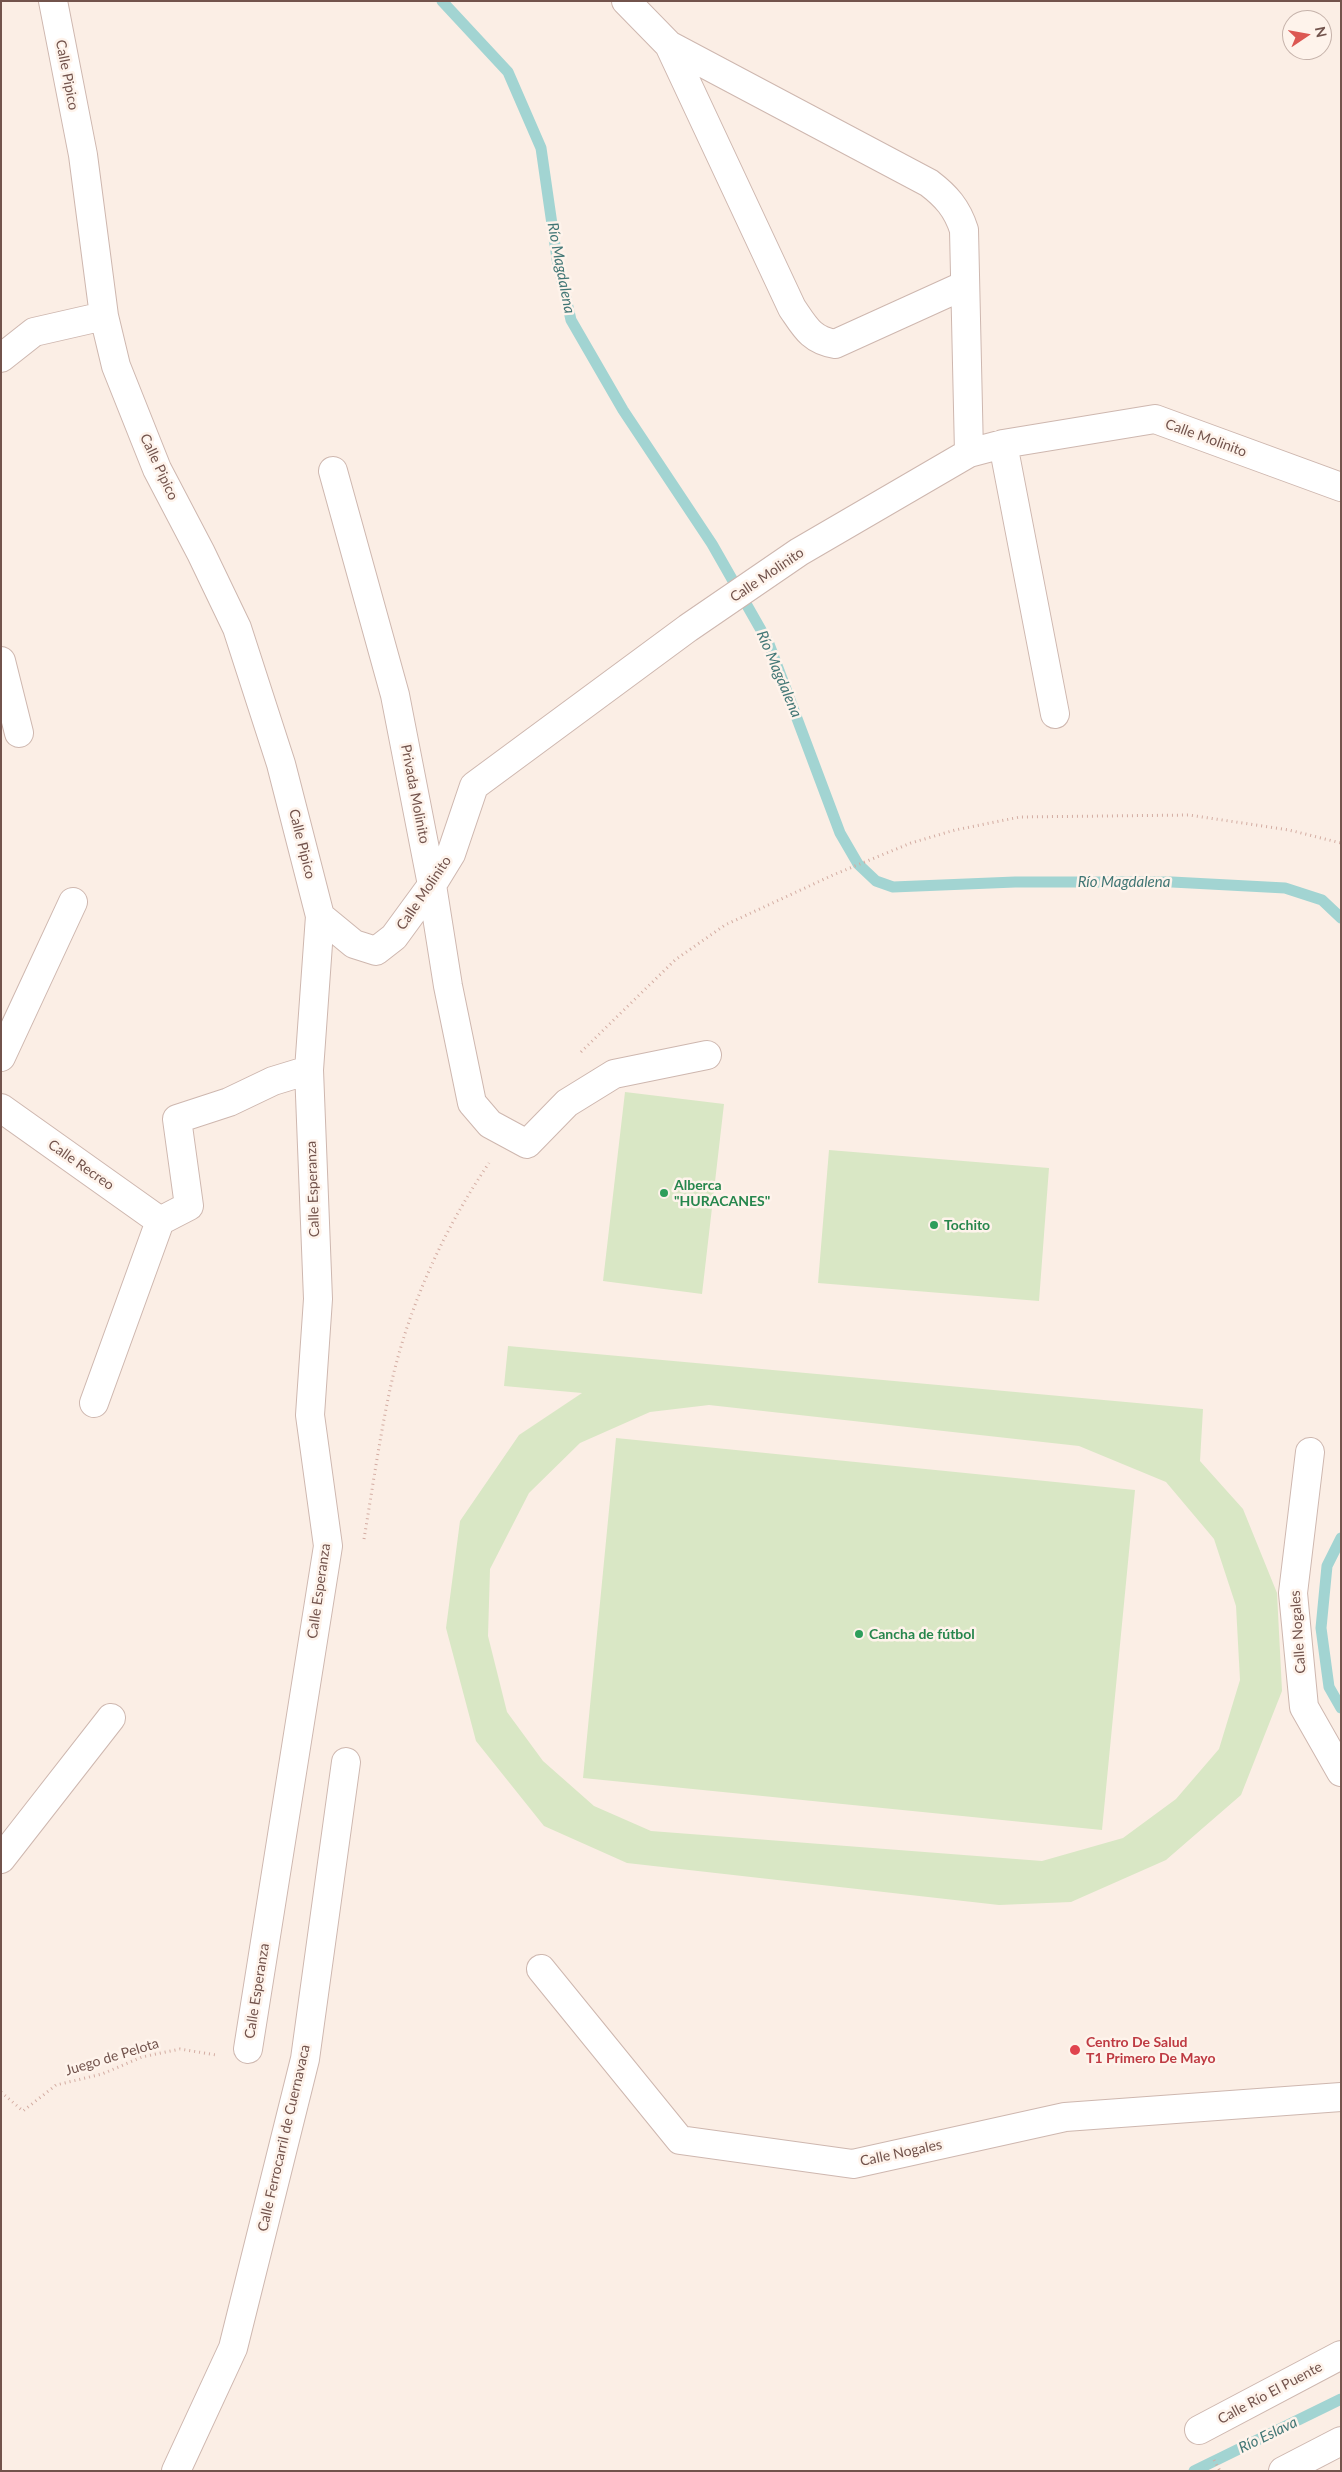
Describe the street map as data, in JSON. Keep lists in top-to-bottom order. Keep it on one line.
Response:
{"streets":{"street":["Calle Pipico","Calle Molinito","Privada Molinito","Calle Recreo","Calle Esperanza","Calle Nogales","Calle Ferrocarril de Cuernavaca","Calle Río El Puente"],"path":["Juego de Pelota"]},"crossings":[["Calle Pipico","Calle Molinito"],["Calle Pipico","Calle Esperanza"],["Calle Molinito","Privada Molinito"],["Calle Molinito","Calle Esperanza"]],"water":["Río Magdalena","Río Eslava"],"places":["Alberca \"HURACANES\"","Tochito","Cancha de fútbol","Centro De Salud T1 Primero De Mayo"],"north":"right"}
